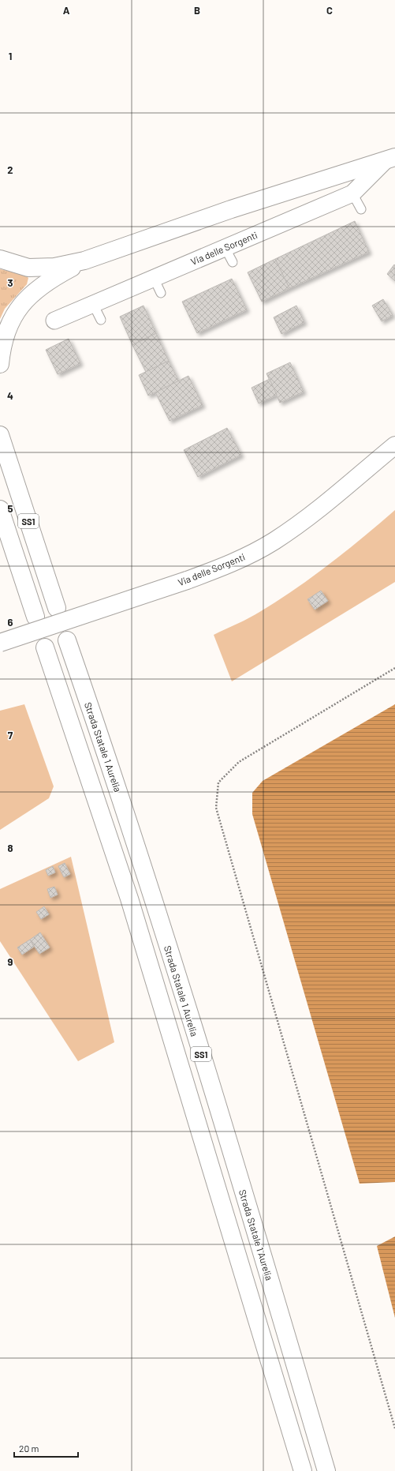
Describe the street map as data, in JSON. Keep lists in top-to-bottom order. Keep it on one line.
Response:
{"streets":{"main road":["Via delle Sorgenti","SS1","Strada Statale 1 Aurelia"]},"scale_bar":"20 m","grid":{"columns":["A","B","C"],"rows":["1","2","3","4","5","6","7","8","9"]}}
